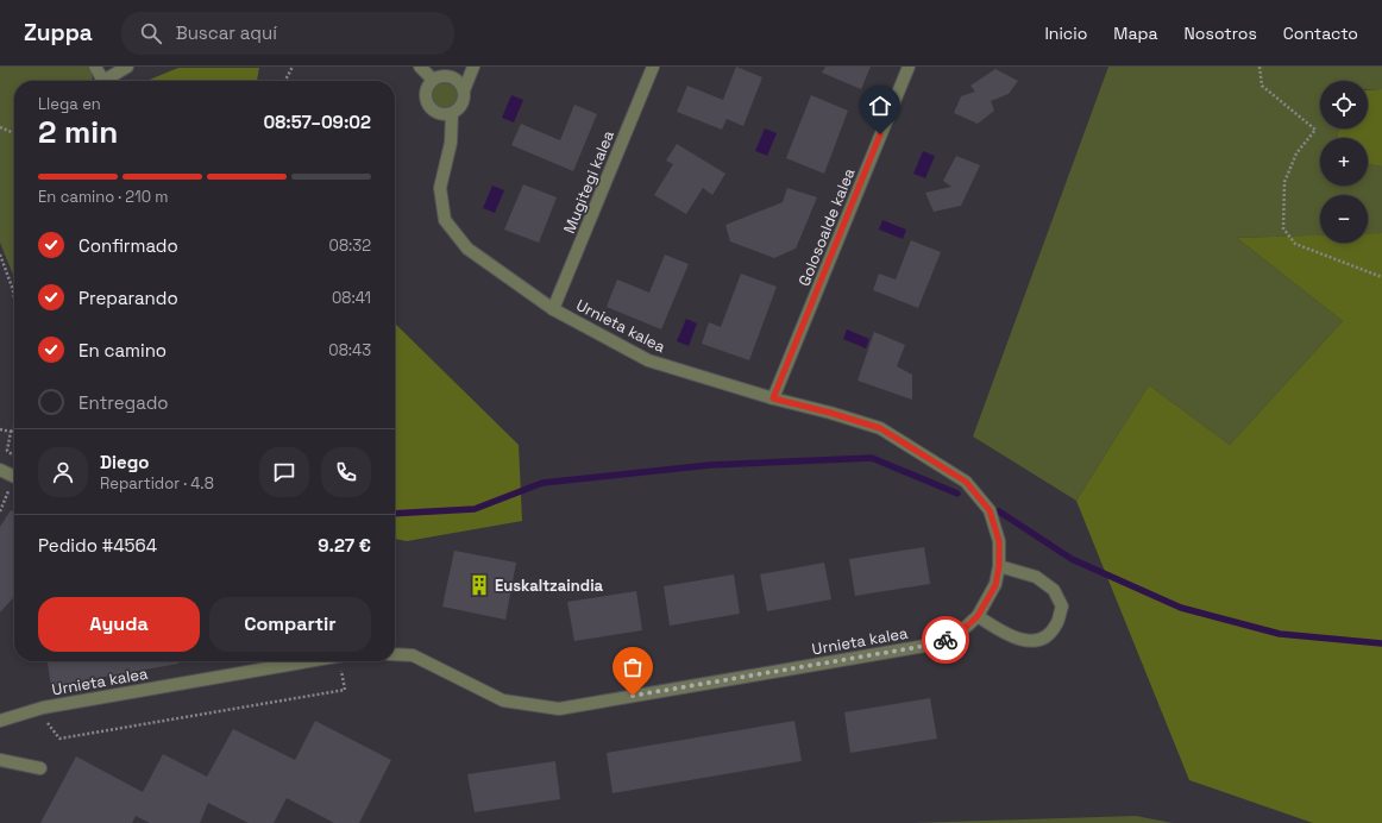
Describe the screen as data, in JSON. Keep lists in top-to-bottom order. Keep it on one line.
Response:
{"streets":{"street":["Mugitegi kalea","Golosoalde kalea","Urnieta kalea"]},"crossings":[["Mugitegi kalea","Urnieta kalea"],["Golosoalde kalea","Urnieta kalea"]],"places":{"building":["Euskaltzaindia"]},"page":{"header":"Zuppa","search":"Buscar aquí","nav":["Inicio","Mapa","Nosotros","Contacto"],"map_buttons":["+","−"],"heading":["2 min","Llega en","08:57–09:02"],"panel":["Diego","Repartidor · 4.8","Pedido #4564","9.27 €"],"bar":"En camino · 210 m","list":[["Confirmado","08:32"],["Preparando","08:41"],["En camino","08:43"],"Entregado"],"buttons":["Ayuda","Compartir"]}}
